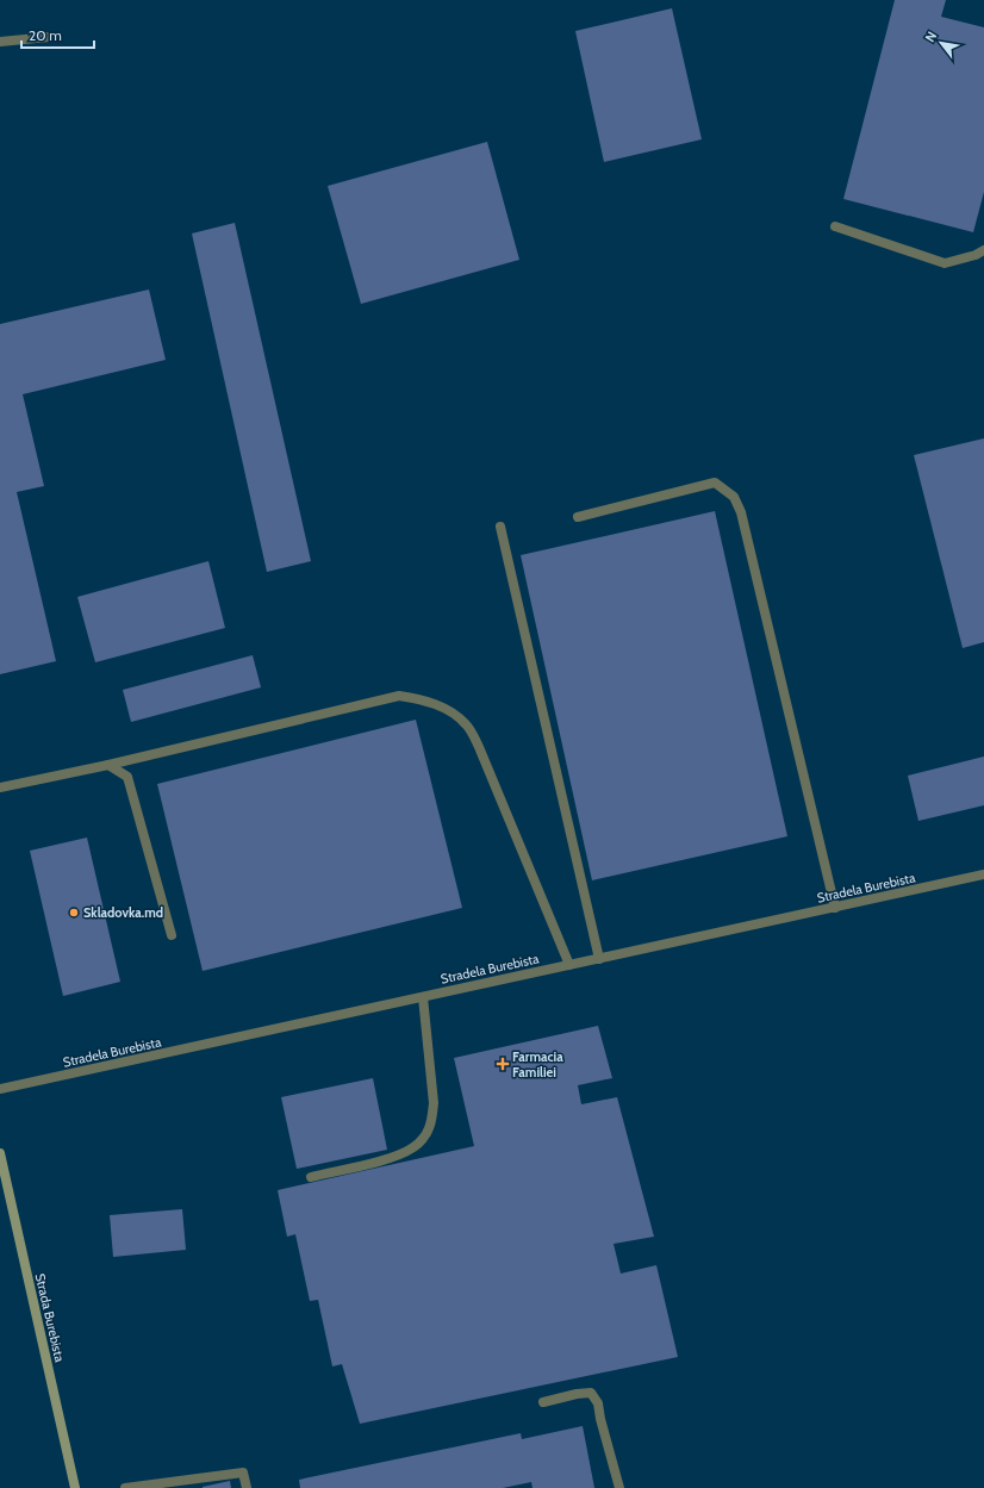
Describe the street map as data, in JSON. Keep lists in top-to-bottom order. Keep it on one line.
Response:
{"streets":{"main road":["Strada Burebista"],"street":["Stradela Burebista"]},"places":{"other":["Skladovka.md"],"health":["Farmacia Familiei"]},"scale_bar":"20 m","north":"top left"}
